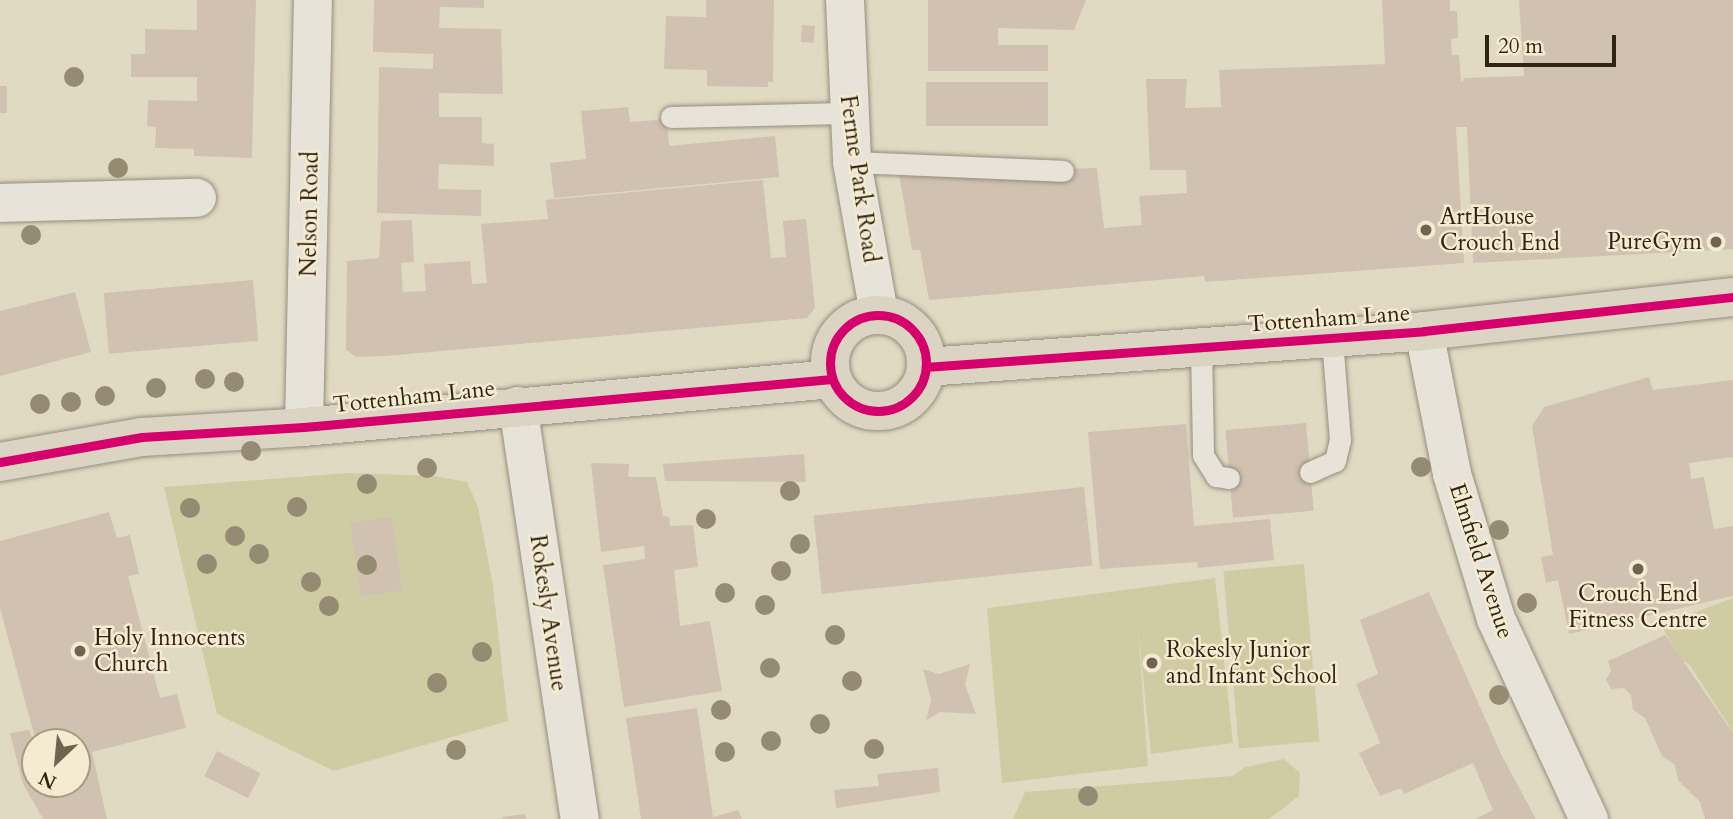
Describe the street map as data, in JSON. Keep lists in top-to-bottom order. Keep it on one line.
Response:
{"streets":{"main road":["Tottenham Lane"],"street":["Ferme Park Road","Nelson Road","Elmfield Avenue","Rokesly Avenue"]},"crossings":[["Ferme Park Road","Tottenham Lane"],["Nelson Road","Tottenham Lane"],["Tottenham Lane","Elmfield Avenue"],["Tottenham Lane","Rokesly Avenue"]],"places":["ArtHouse Crouch End","PureGym","Crouch End Fitness Centre","Holy Innocents Church","Rokesly Junior and Infant School"],"scale_bar":"20 m","north":"bottom left"}
